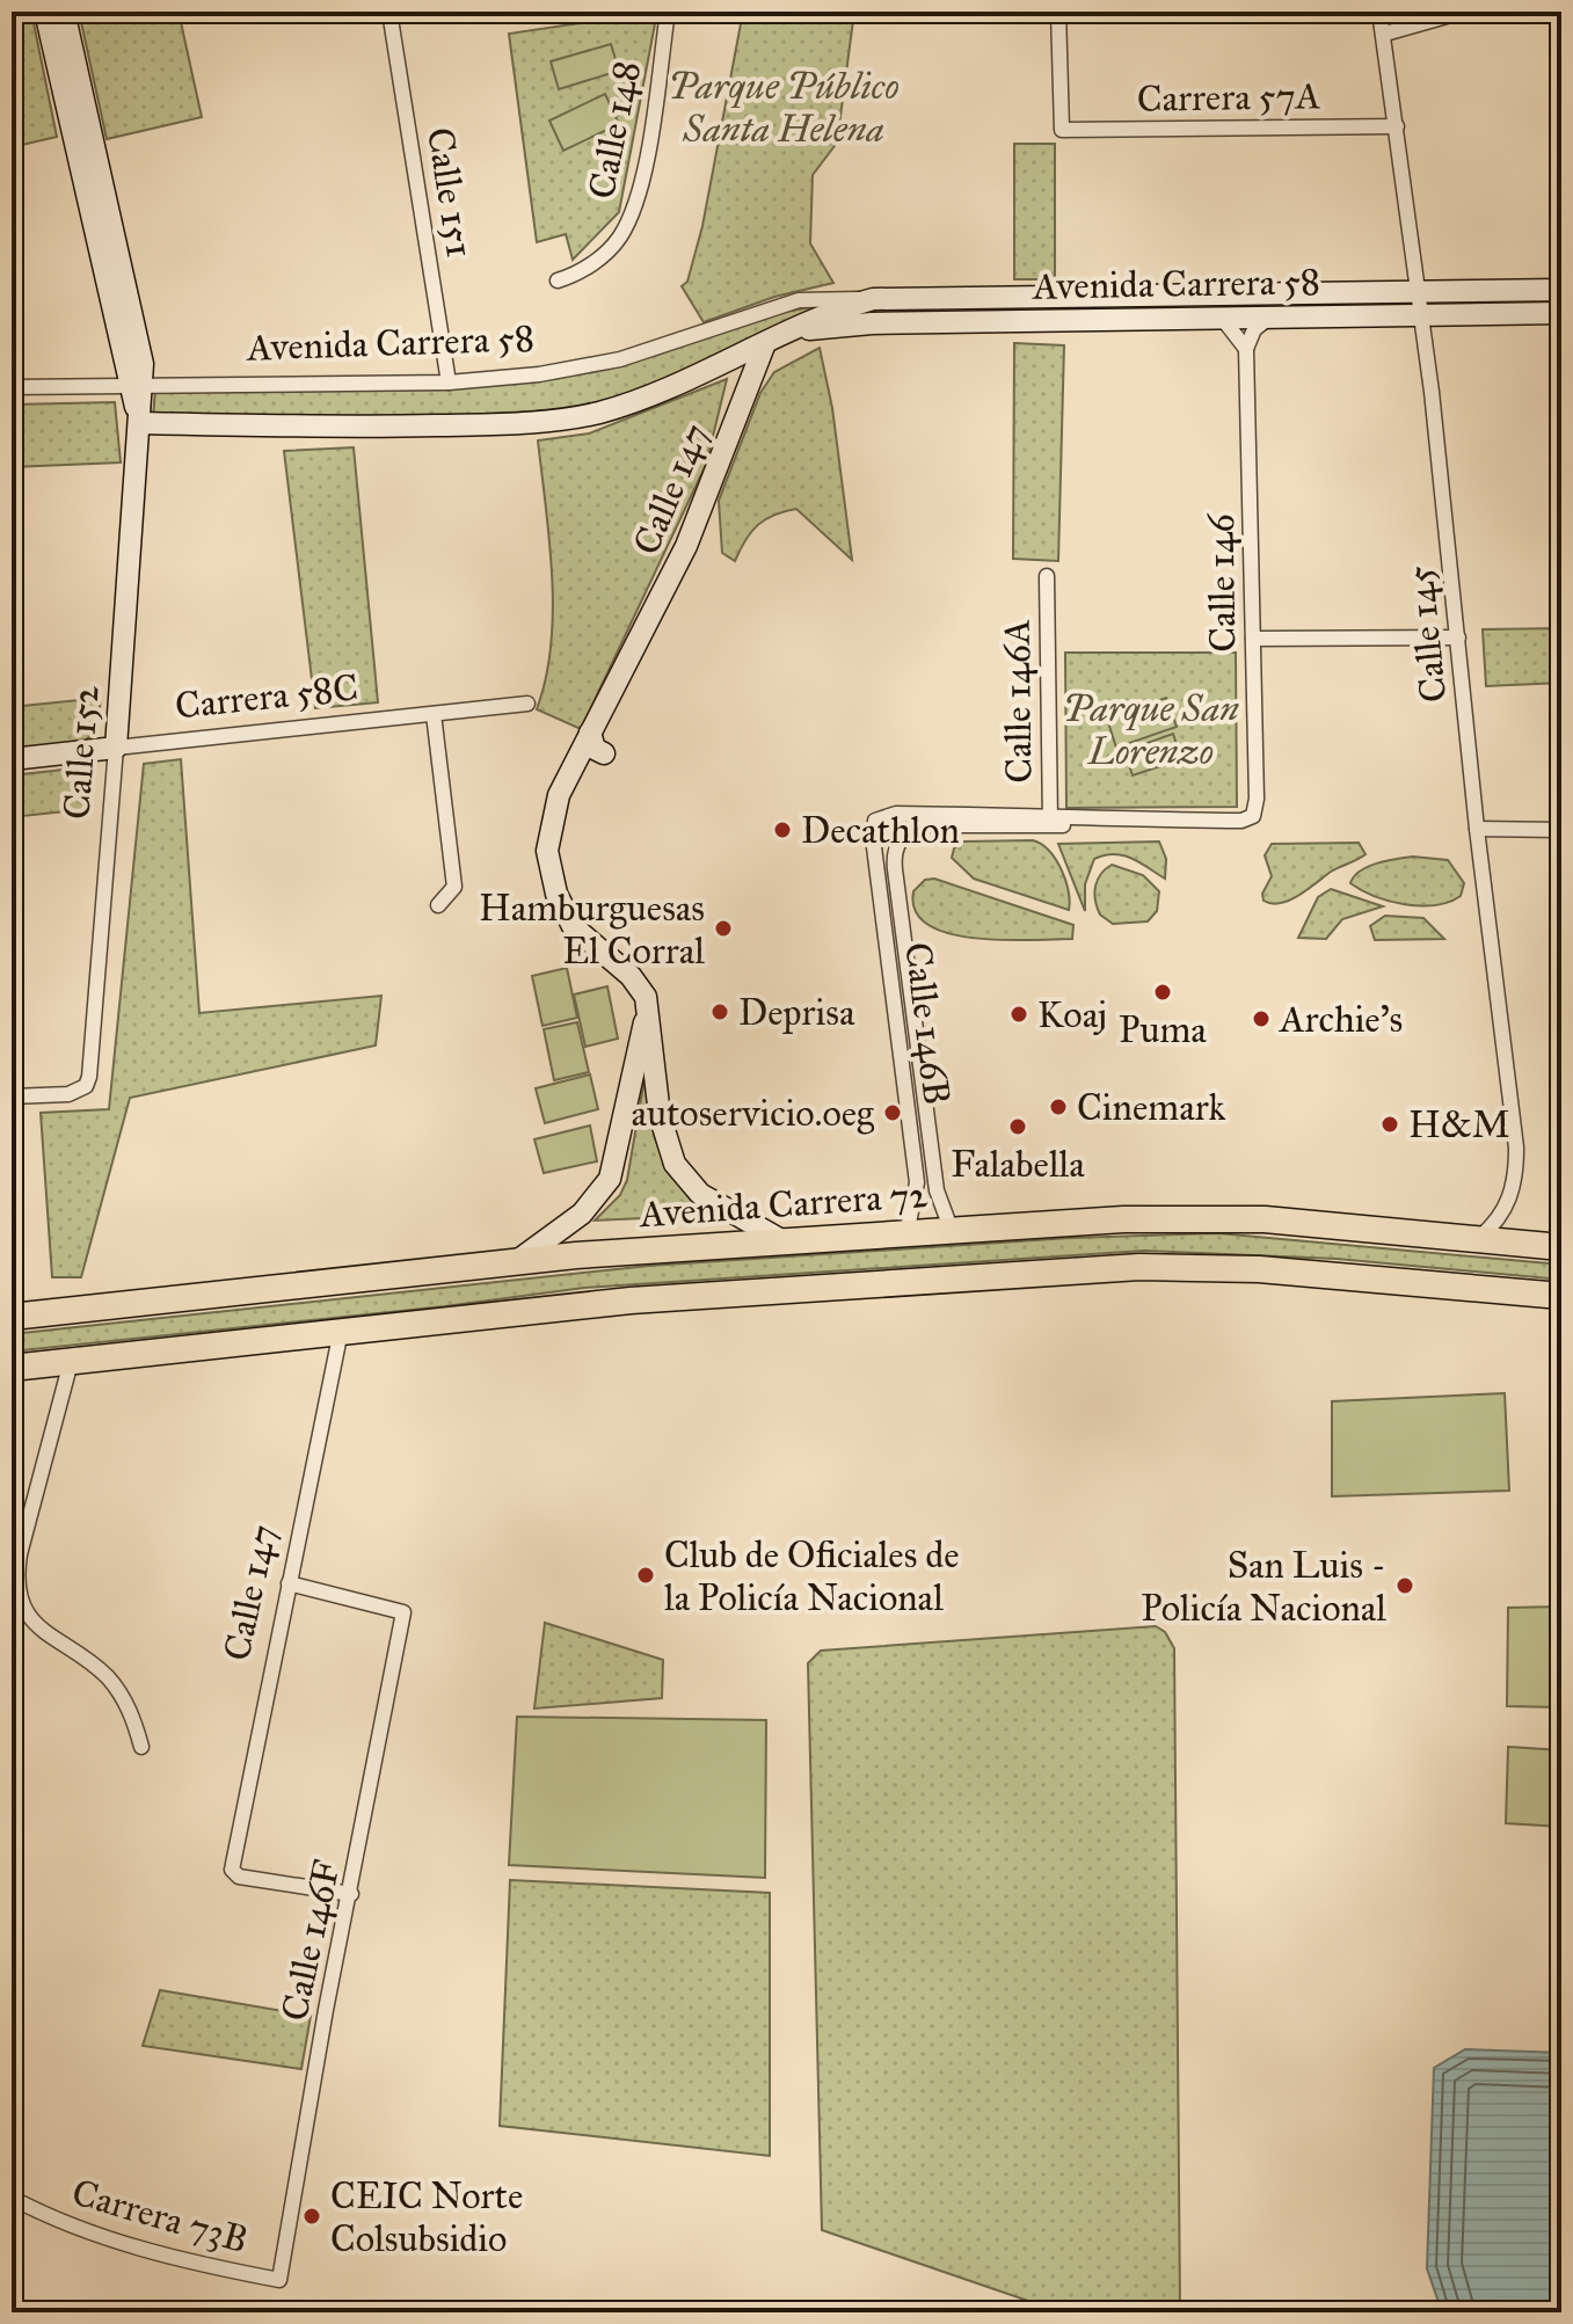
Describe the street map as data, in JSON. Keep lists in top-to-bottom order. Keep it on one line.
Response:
{"streets":{"highway":["Avenida Carrera 72"],"main road":["Avenida Carrera 58","Calle 147","Carrera 58C","Calle 152"],"street":["Carrera 57A","Calle 148","Calle 151","Calle 146","Calle 145","Calle 146A","Calle 146B","Calle 146F","Carrera 73B"]},"crossings":[["Carrera 57A","Calle 145"],["Calle 151","Avenida Carrera 58"],["Avenida Carrera 58","Calle 147"],["Avenida Carrera 58","Calle 145"],["Avenida Carrera 58","Calle 152"],["Calle 147","Calle 146F"],["Calle 146","Calle 146A"],["Calle 146","Calle 146B"],["Calle 145","Avenida Carrera 72"],["Carrera 58C","Calle 152"],["Calle 146A","Calle 146B"],["Calle 146B","Avenida Carrera 72"],["Calle 146F","Carrera 73B"]],"parks":["Parque Público Santa Helena","Parque San Lorenzo"],"places":["Decathlon","Hamburguesas El Corral","Puma","Deprisa","Koaj","Archie's","Cinemark","autoservicio.oeg","H&M","Falabella","Club de Oficiales de la Policía Nacional","San Luis - Policía Nacional","CEIC Norte Colsubsidio"]}
